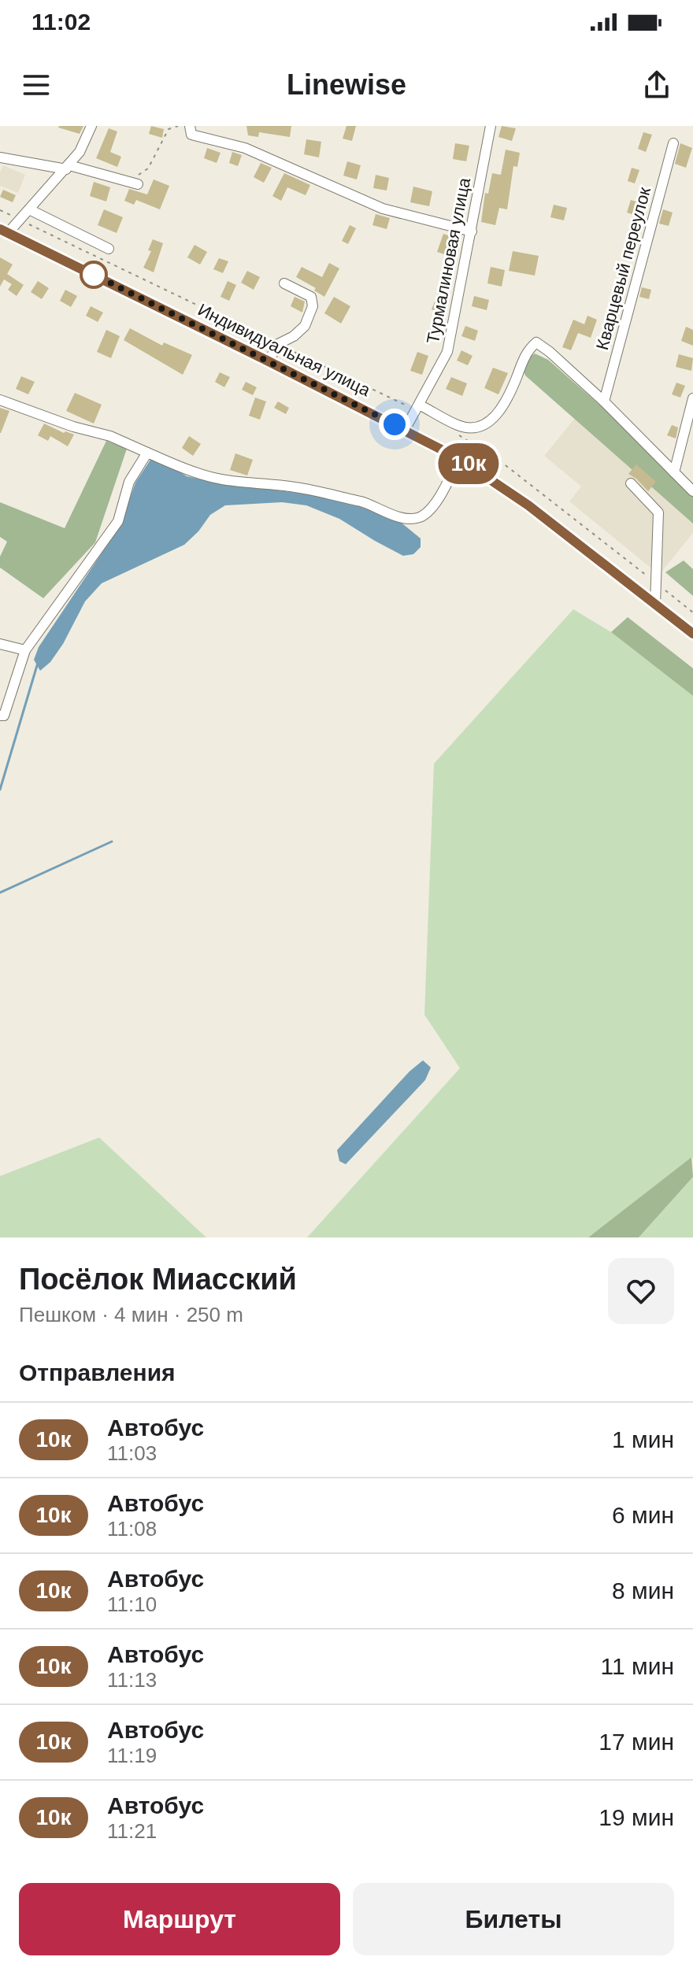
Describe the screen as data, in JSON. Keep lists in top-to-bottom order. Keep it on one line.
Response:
{"streets":{"main road":["Индивидуальная улица"],"street":["Турмалиновая улица","Кварцевый переулок"]},"crossings":[["Турмалиновая улица","Индивидуальная улица"]],"lines":["bus line 10к"],"page":{"status":"11:02","header":"Linewise","on_map":"10к","heading":[["Посёлок Миасский","Пешком · 4 мин · 250 m"],"Отправления"],"list":[{"mark":"10к","name":"Автобус","note":"11:03","value":"1 мин"},{"mark":"10к","name":"Автобус","note":"11:08","value":"6 мин"},{"mark":"10к","name":"Автобус","note":"11:10","value":"8 мин"},{"mark":"10к","name":"Автобус","note":"11:13","value":"11 мин"},{"mark":"10к","name":"Автобус","note":"11:19","value":"17 мин"},{"mark":"10к","name":"Автобус","note":"11:21","value":"19 мин"}],"buttons":["Маршрут","Билеты"]}}
